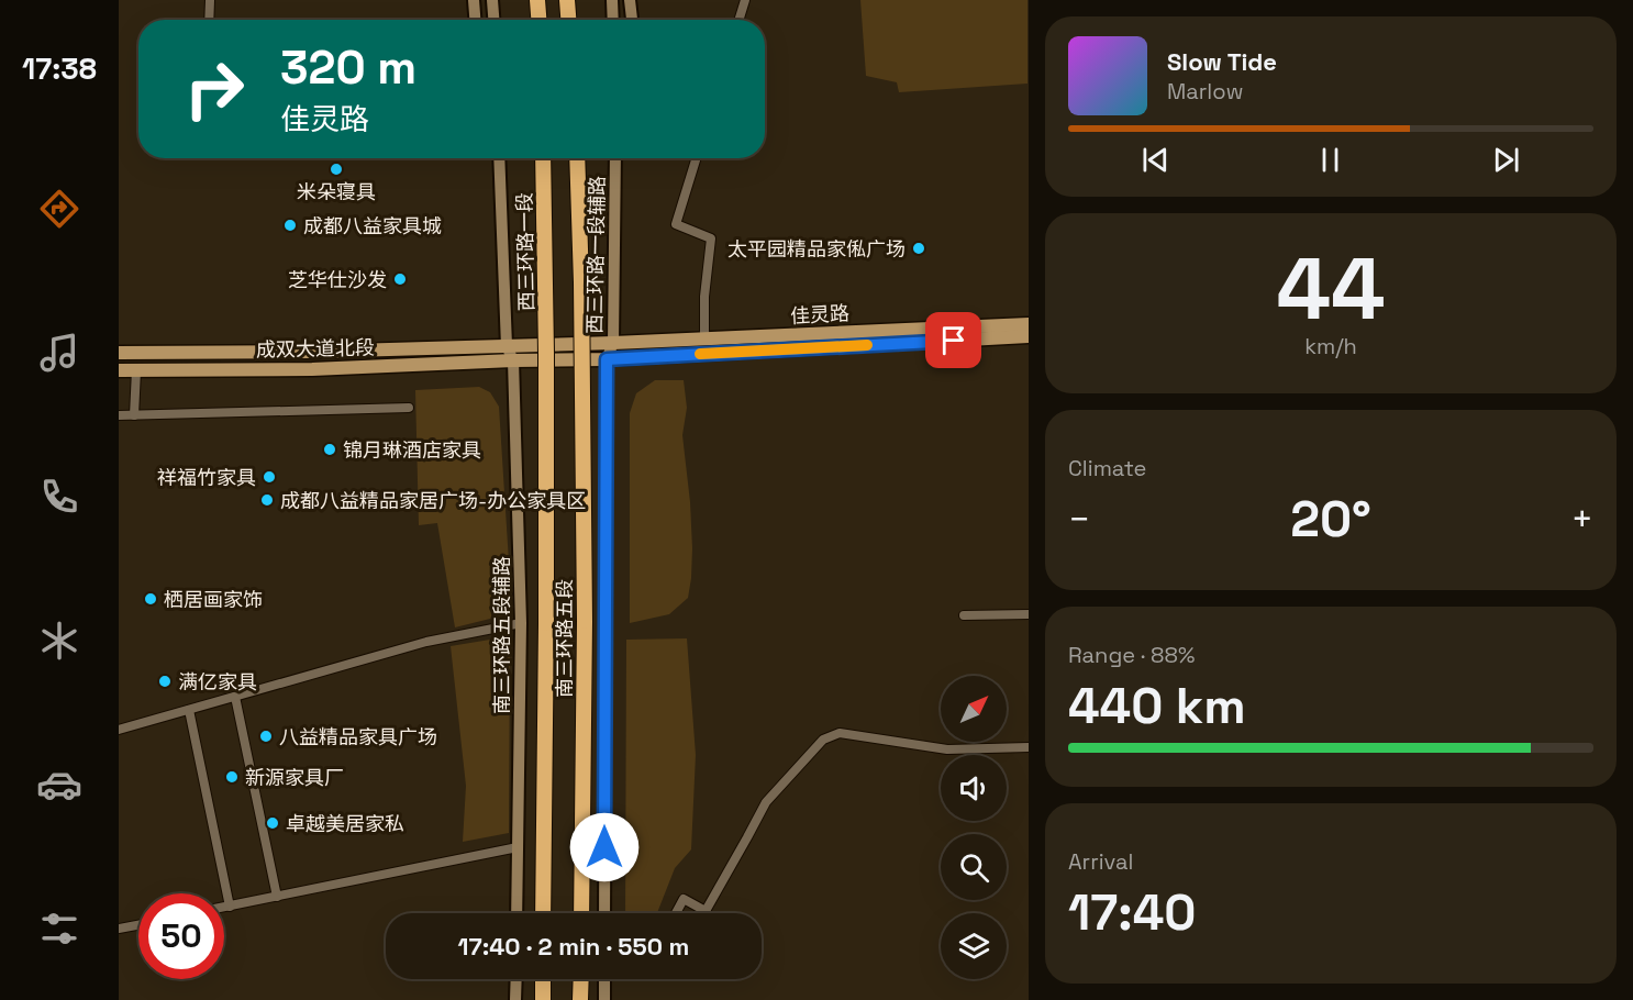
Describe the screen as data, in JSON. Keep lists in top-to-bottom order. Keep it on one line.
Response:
{"streets":{"highway":["西三环路一段","南三环路五段"],"main road":["西三环路一段辅路","佳灵路","成双大道北段","南三环路五段辅路"]},"crossings":[["西三环路一段","南三环路五段"],["西三环路一段辅路","佳灵路"],["西三环路一段辅路","成双大道北段"],["佳灵路","成双大道北段"],["佳灵路","南三环路五段辅路"],["成双大道北段","南三环路五段辅路"]],"places":["米朵寝具","成都八益家具城","太平园精品家俬广场","芝华仕沙发","锦月琳酒店家具","祥福竹家具","成都八益精品家居广场-办公家具区","栖居画家饰","满亿家具","八益精品家具广场","新源家具厂","卓越美居家私"],"north":"top right","page":{"tabs":"17:38","turn":["320 m","佳灵路"],"song":["Slow Tide","Marlow"],"tile":[["44","km/h"],"Climate",["Range · 88%","440 km"],["Arrival","17:40"]],"heat":["−","20°","+"],"limit":"50","trip":"17:40 · 2 min · 550 m"}}
